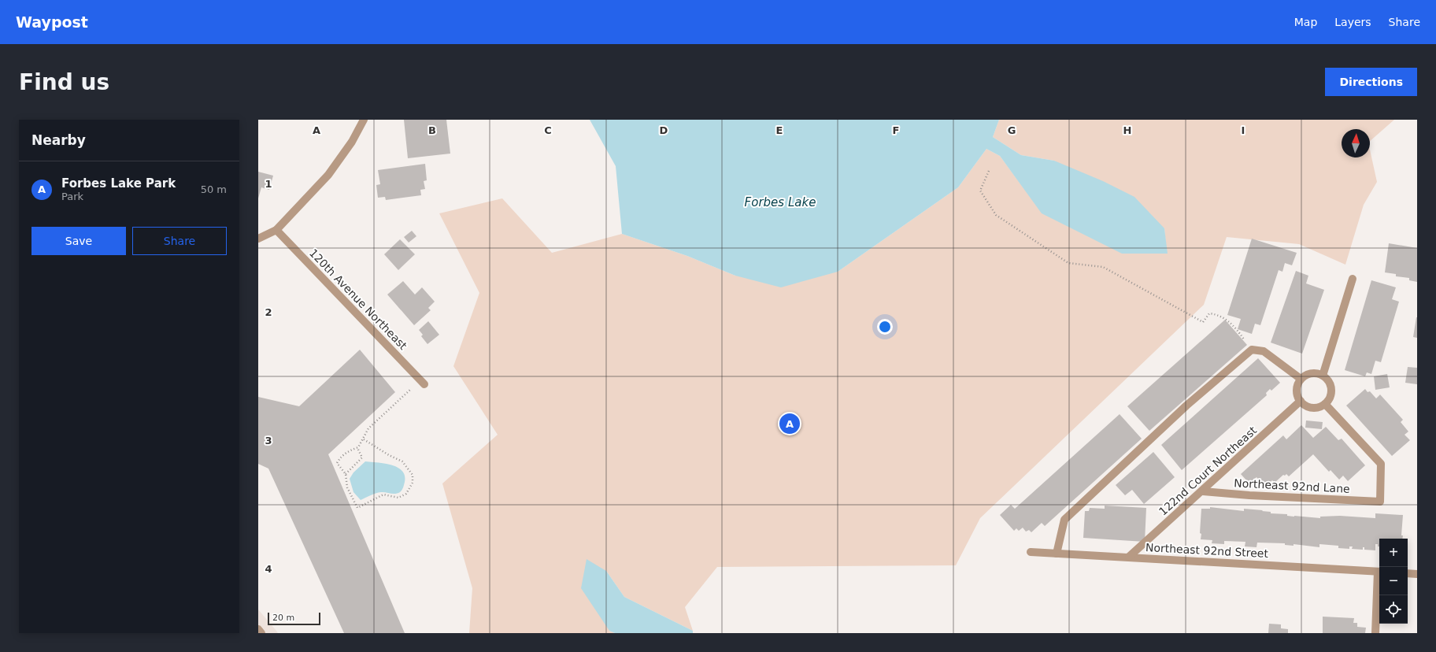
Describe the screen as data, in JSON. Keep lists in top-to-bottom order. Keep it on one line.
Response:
{"streets":{"street":["120th Avenue Northeast","122nd Court Northeast","Northeast 92nd Lane","Northeast 92nd Street"]},"crossings":[["122nd Court Northeast","Northeast 92nd Lane"],["122nd Court Northeast","Northeast 92nd Street"]],"water":["Forbes Lake"],"scale_bar":"20 m","north":"top","page":{"header":"Waypost","nav":["Map","Layers","Share"],"buttons":["Directions",["Save","Share"]],"title":"Find us","heading":"Nearby","list":[{"mark":"A","name":"Forbes Lake Park","note":"Park","value":"50 m"}],"pins":"A","map_buttons":["+","−"],"scale":"20 m"},"grid":{"columns":["A","B","C","D","E","F","G","H","I"],"rows":["1","2","3","4"]}}
